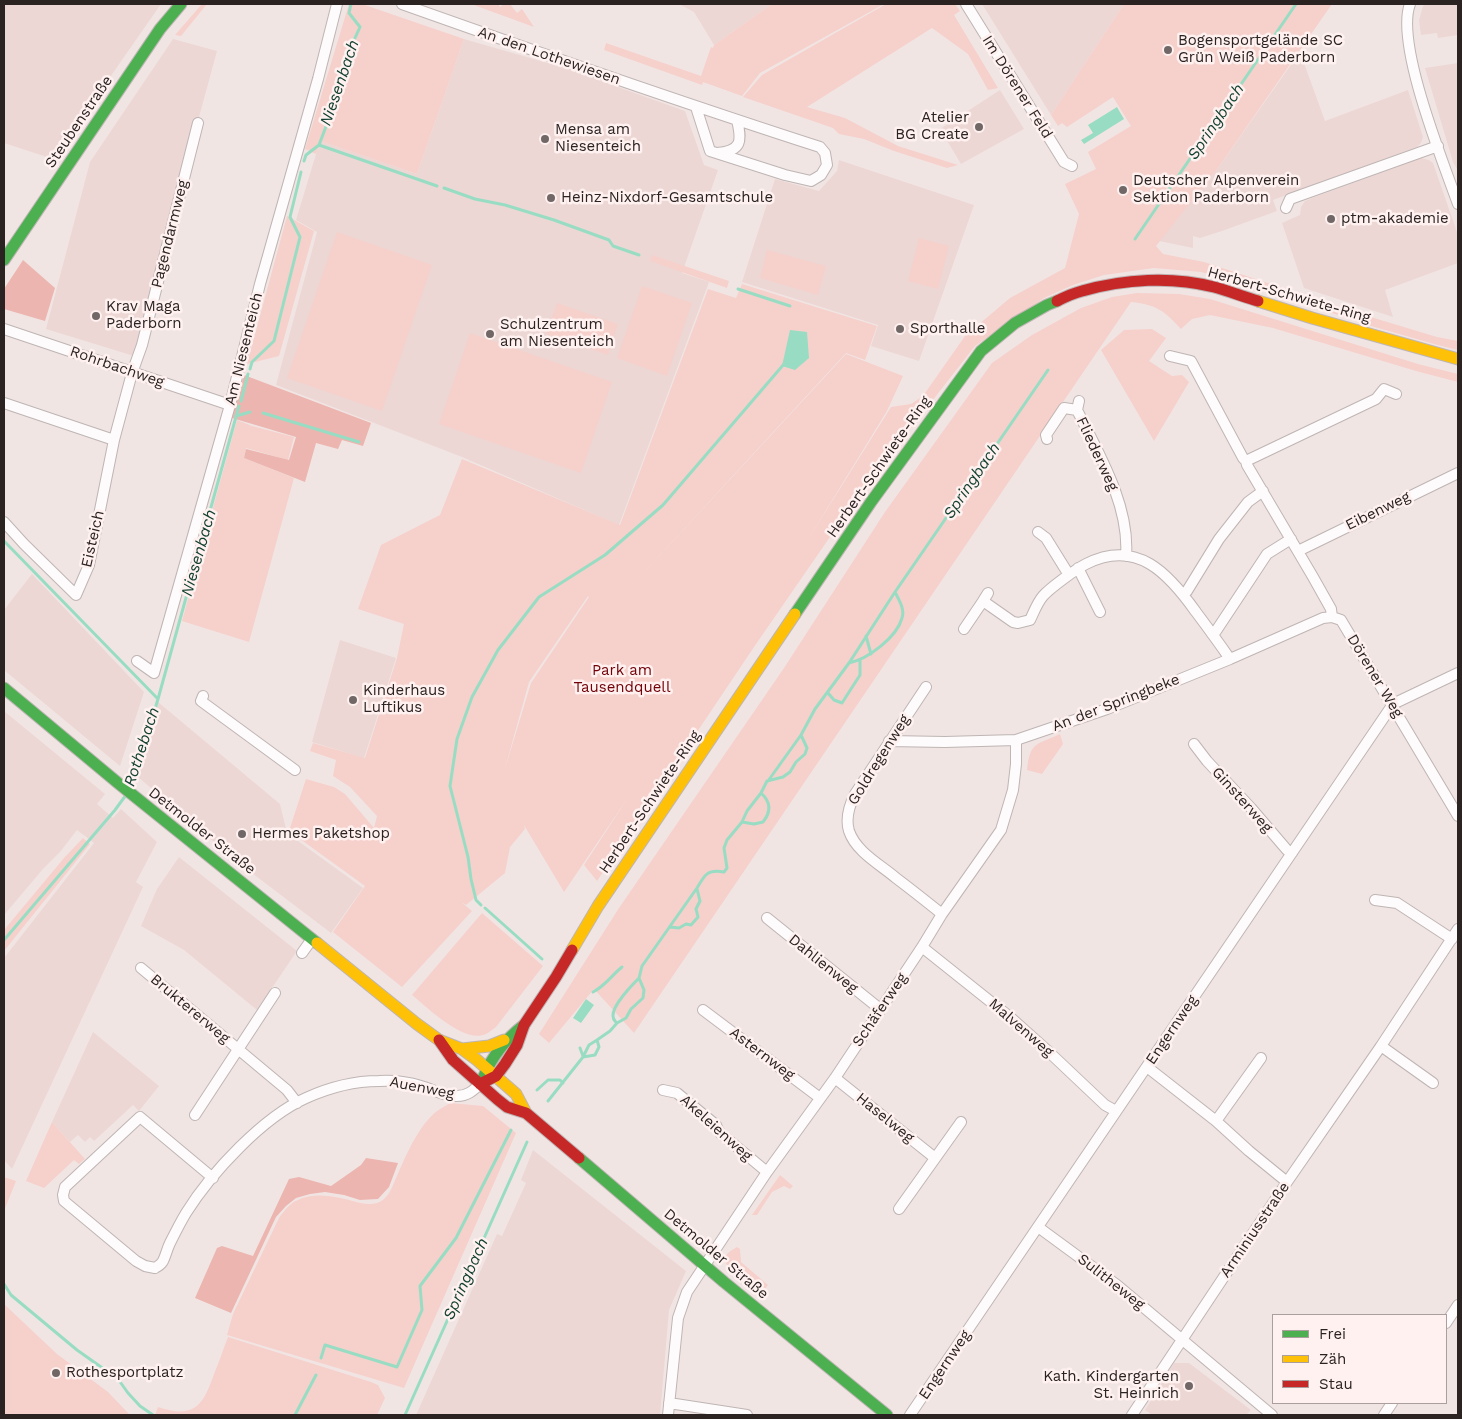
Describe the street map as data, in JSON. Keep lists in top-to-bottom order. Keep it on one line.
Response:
{"streets":{"main road":["Steubenstraße","Herbert-Schwiete-Ring","Detmolder Straße"],"street":["An den Lothewiesen","Im Dörener Feld","Pagendarmweg","Am Niesenteich","Rohrbachweg","Fliederweg","Eibenweg","Eisteich","Dörener Weg","An der Springbeke","Goldregenweg","Ginsterweg","Dahlienweg","Bruktererweg","Schäferweg","Malvenweg","Engernweg","Asternweg","Auenweg","Haselweg","Akeleienweg","Arminiusstraße","Sulitheweg"]},"crossings":[["Pagendarmweg","Rohrbachweg"],["Pagendarmweg","Eisteich"],["Herbert-Schwiete-Ring","Detmolder Straße"],["Herbert-Schwiete-Ring","Auenweg"],["Am Niesenteich","Rohrbachweg"],["Rohrbachweg","Eisteich"],["Eibenweg","Dörener Weg"],["Dörener Weg","An der Springbeke"],["Dörener Weg","Engernweg"],["An der Springbeke","Goldregenweg"],["An der Springbeke","Schäferweg"],["Goldregenweg","Schäferweg"],["Ginsterweg","Engernweg"],["Detmolder Straße","Schäferweg"],["Detmolder Straße","Auenweg"],["Dahlienweg","Schäferweg"],["Bruktererweg","Auenweg"],["Schäferweg","Malvenweg"],["Schäferweg","Asternweg"],["Schäferweg","Haselweg"],["Schäferweg","Akeleienweg"],["Malvenweg","Engernweg"],["Engernweg","Sulitheweg"],["Arminiusstraße","Sulitheweg"]],"water":["Niesenbach","Springbach","Rothebach"],"parks":["Park am Tausendquell"],"places":["Bogensportgelände SC Grün Weiß Paderborn","Atelier BG Create","Mensa am Niesenteich","Deutscher Alpenverein Sektion Paderborn","Heinz-Nixdorf-Gesamtschule","ptm-akademie","Krav Maga Paderborn","Sporthalle","Schulzentrum am Niesenteich","Kinderhaus Luftikus","Hermes Paketshop","Rothesportplatz","Kath. Kindergarten St. Heinrich"],"legend":["Frei","Zäh","Stau"]}
